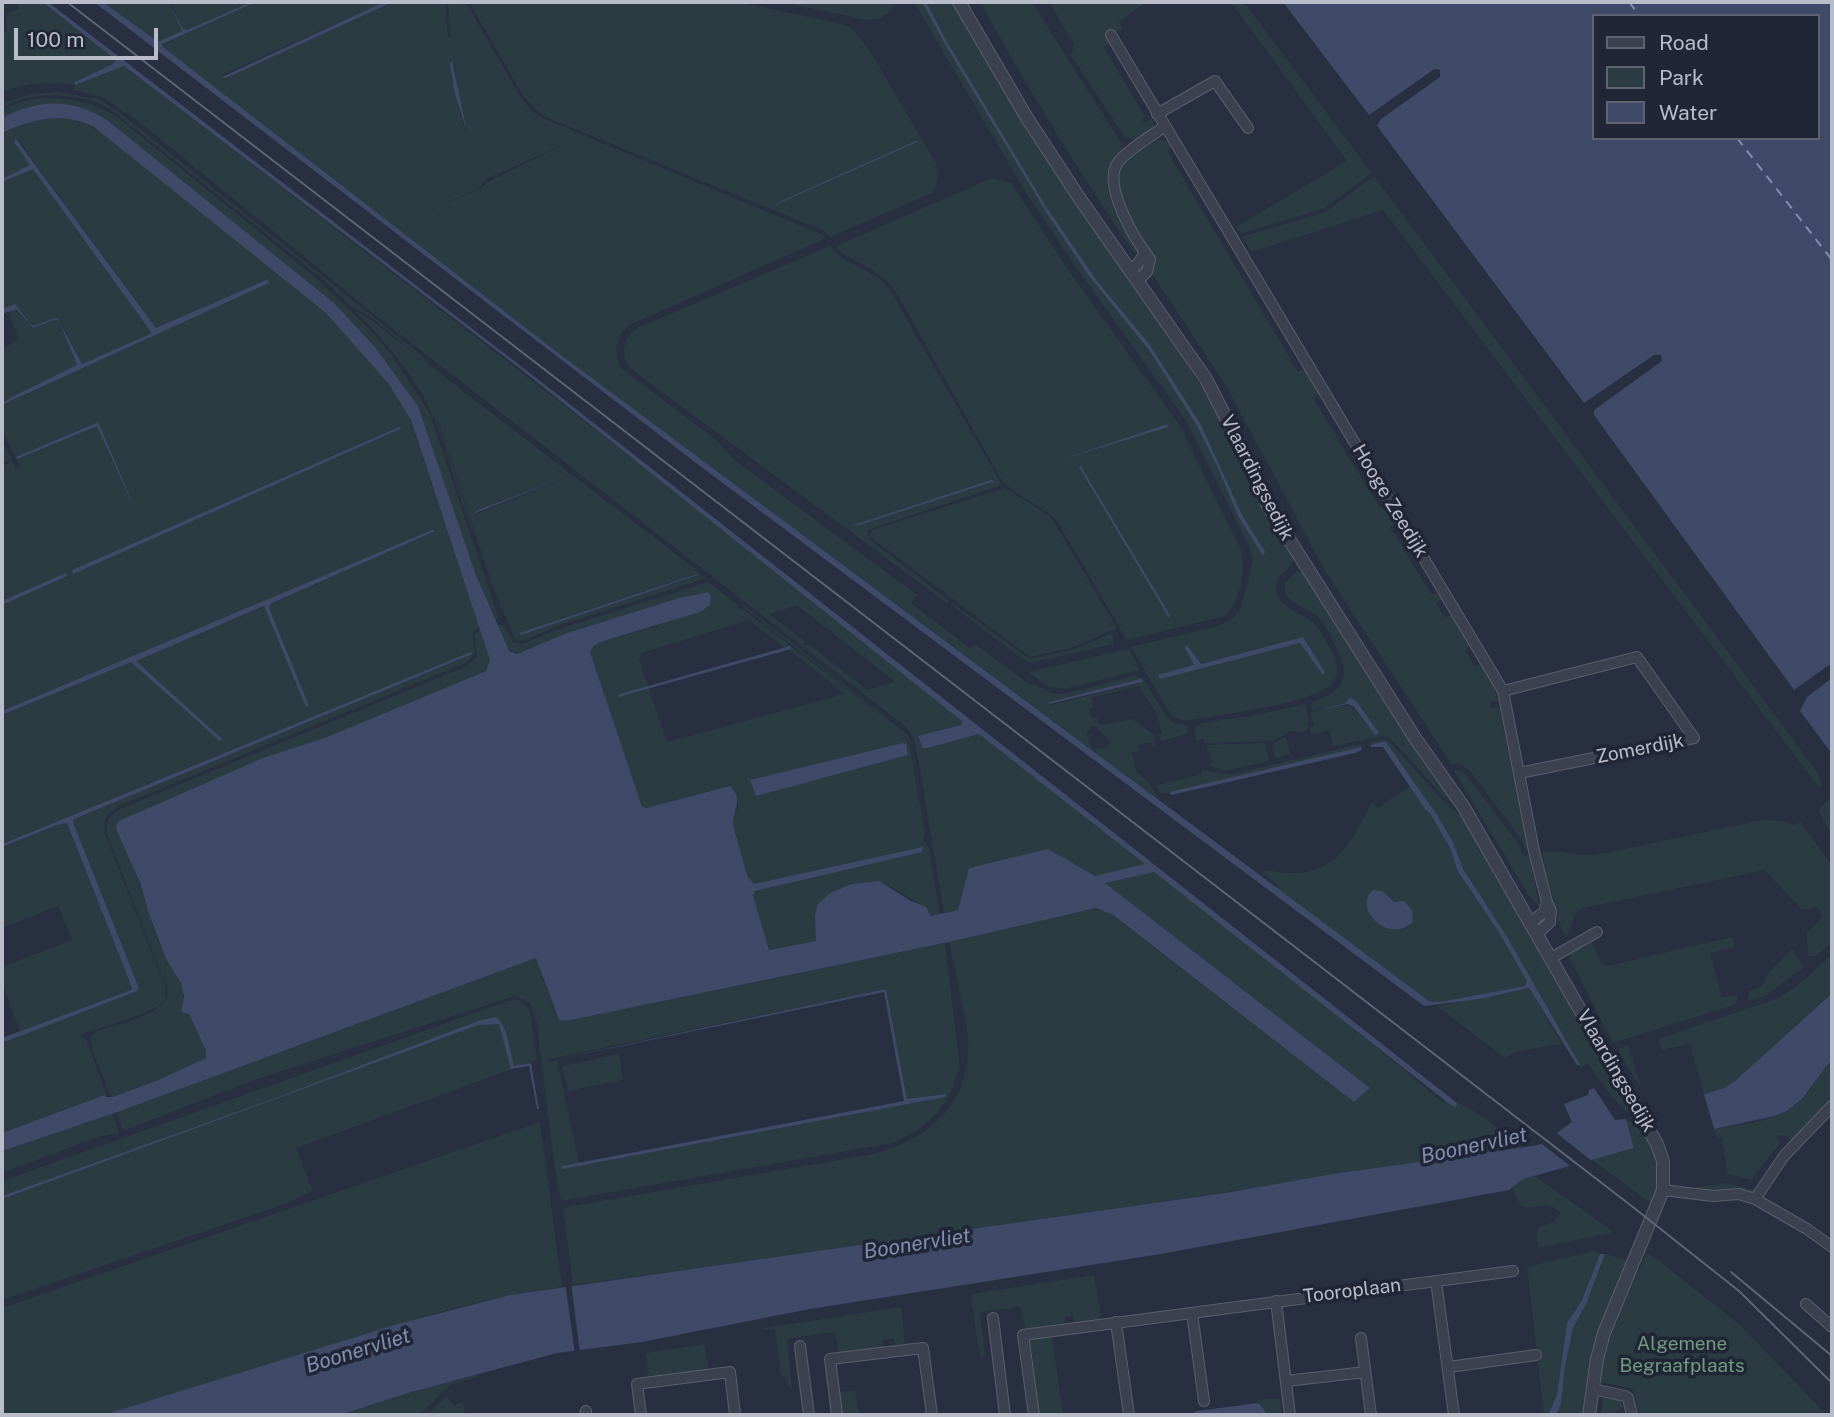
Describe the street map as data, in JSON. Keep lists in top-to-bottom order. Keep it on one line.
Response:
{"streets":{"street":["Vlaardingsedijk","Hooge Zeedijk","Zomerdijk","Tooroplaan"]},"crossings":[["Vlaardingsedijk","Hooge Zeedijk"],["Hooge Zeedijk","Zomerdijk"]],"water":["Boonervliet"],"parks":["Algemene Begraafplaats"],"legend":["Road","Park","Water"],"scale_bar":"100 m"}
